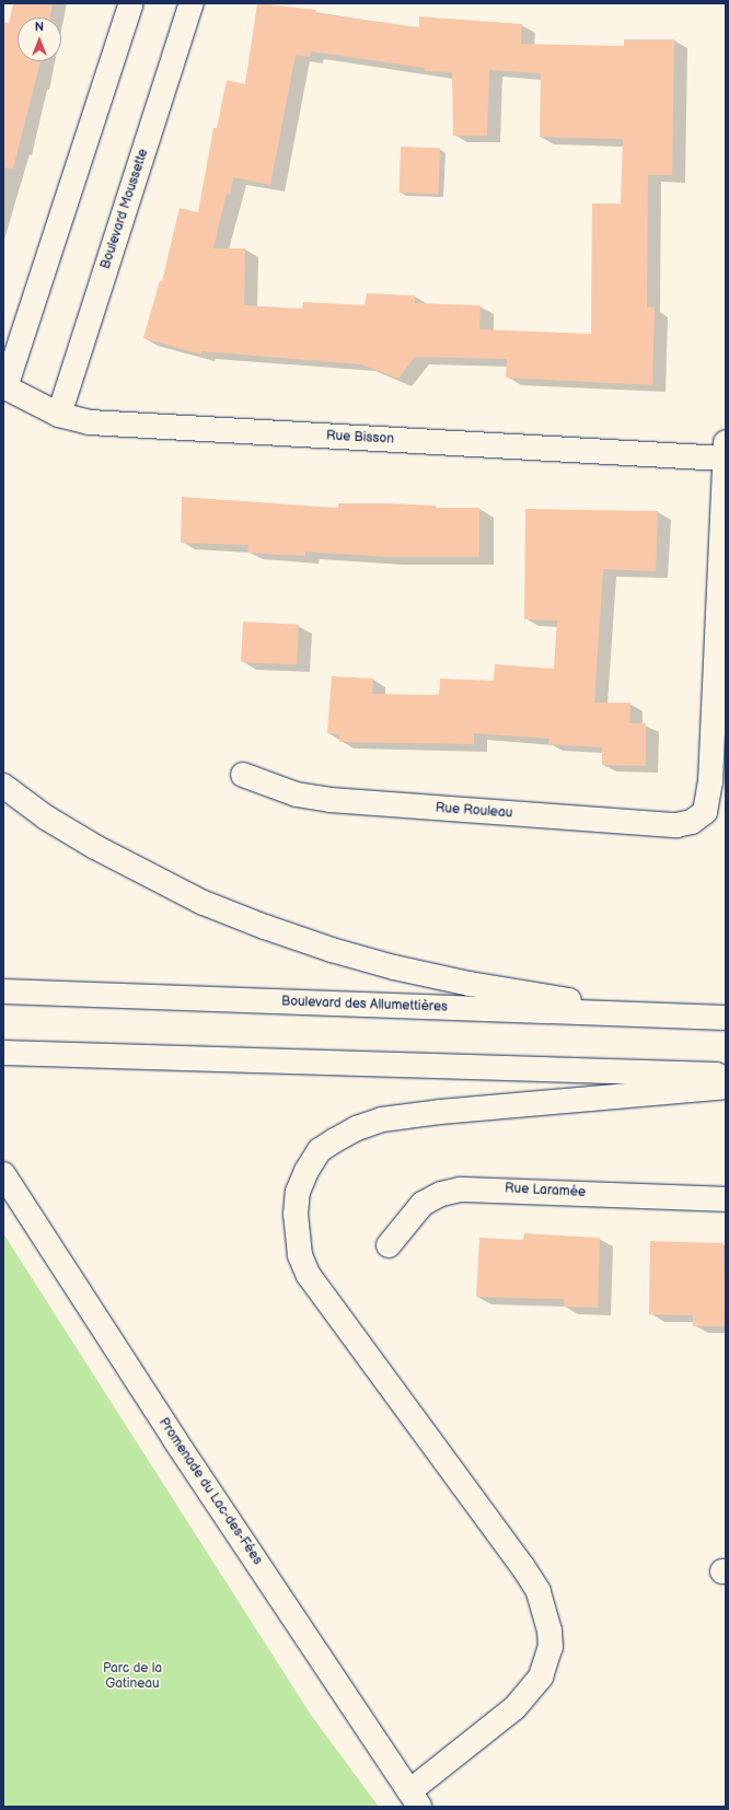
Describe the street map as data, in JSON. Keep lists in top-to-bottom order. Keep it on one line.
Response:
{"streets":{"main road":["Boulevard Moussette","Rue Bisson","Rue Rouleau","Boulevard des Allumettières","Rue Laramée","Promenade du Lac-des-Fées"]},"crossings":[["Boulevard Moussette","Rue Bisson"],["Rue Bisson","Rue Rouleau"]],"parks":["Parc de la Gatineau"],"north":"top"}
